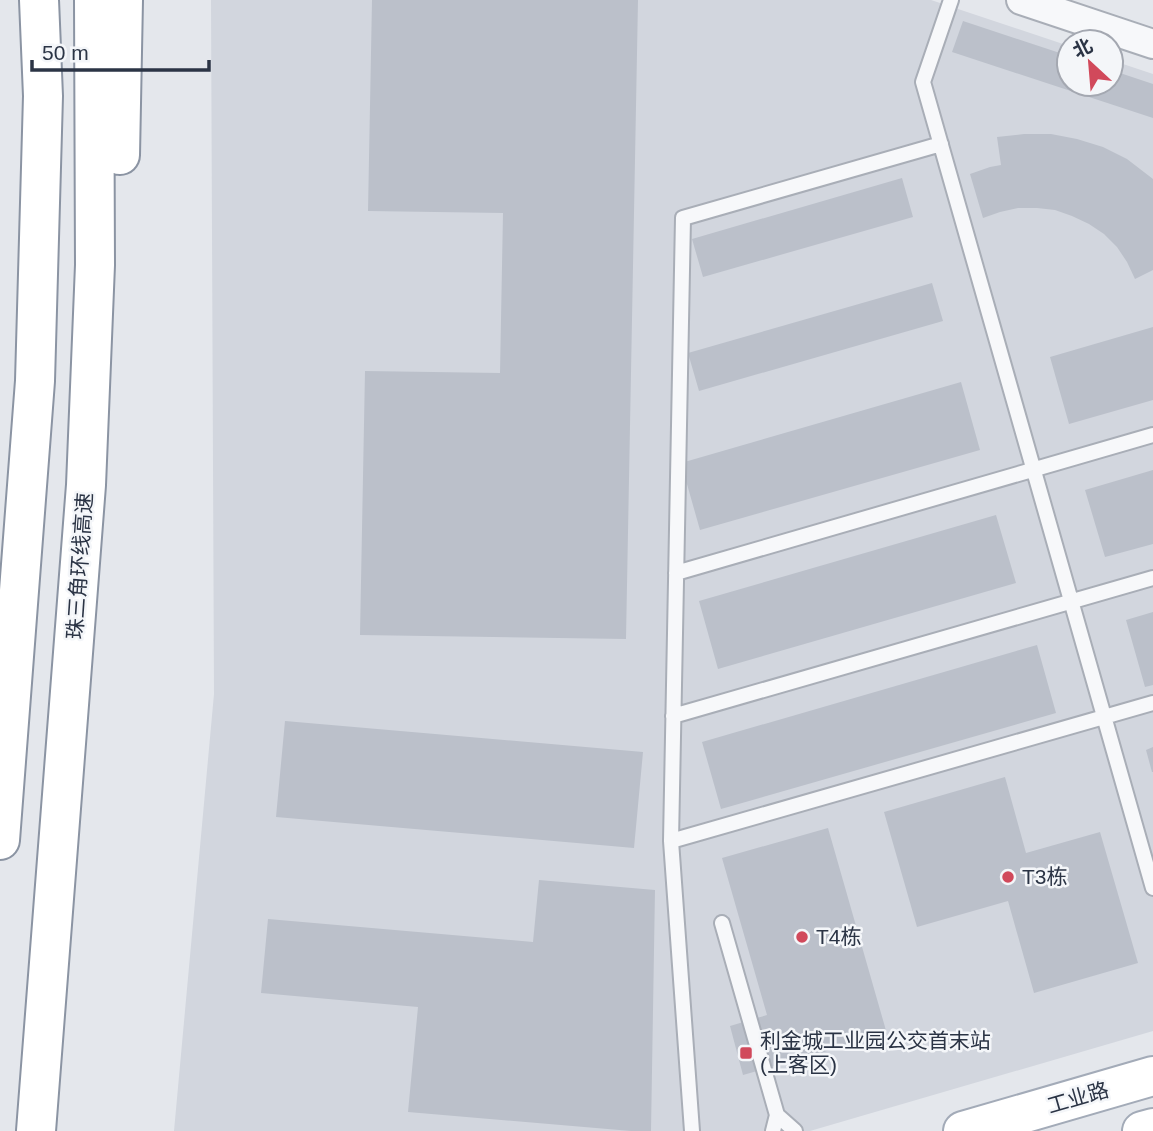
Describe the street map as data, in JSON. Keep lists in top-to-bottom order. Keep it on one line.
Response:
{"streets":{"main road":["珠三角环线高速","工业路"]},"places":{"other":["T3栋","T4栋"],"transit":["利金城工业园公交首末站 (上客区)"]},"scale_bar":"50 m","north":"top left"}
